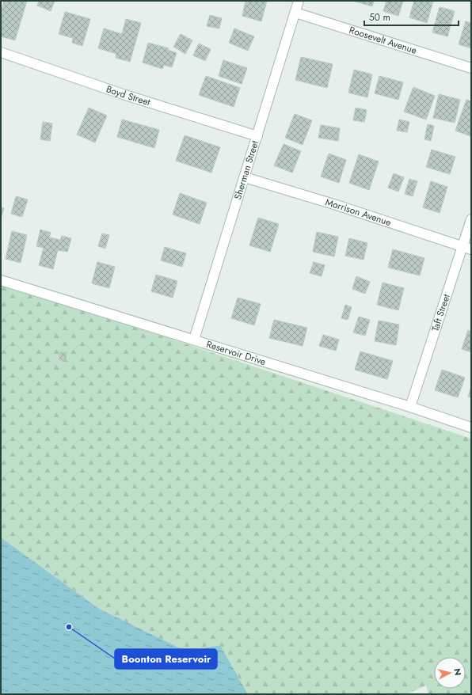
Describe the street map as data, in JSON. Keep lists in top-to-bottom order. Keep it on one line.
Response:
{"streets":{"street":["Roosevelt Avenue","Boyd Street","Sherman Street","Morrison Avenue","Taft Street","Reservoir Drive"]},"crossings":[["Roosevelt Avenue","Sherman Street"],["Boyd Street","Sherman Street"],["Sherman Street","Morrison Avenue"],["Sherman Street","Reservoir Drive"],["Morrison Avenue","Taft Street"],["Taft Street","Reservoir Drive"]],"places":["Boonton Reservoir"],"scale_bar":"50 m","north":"right"}
